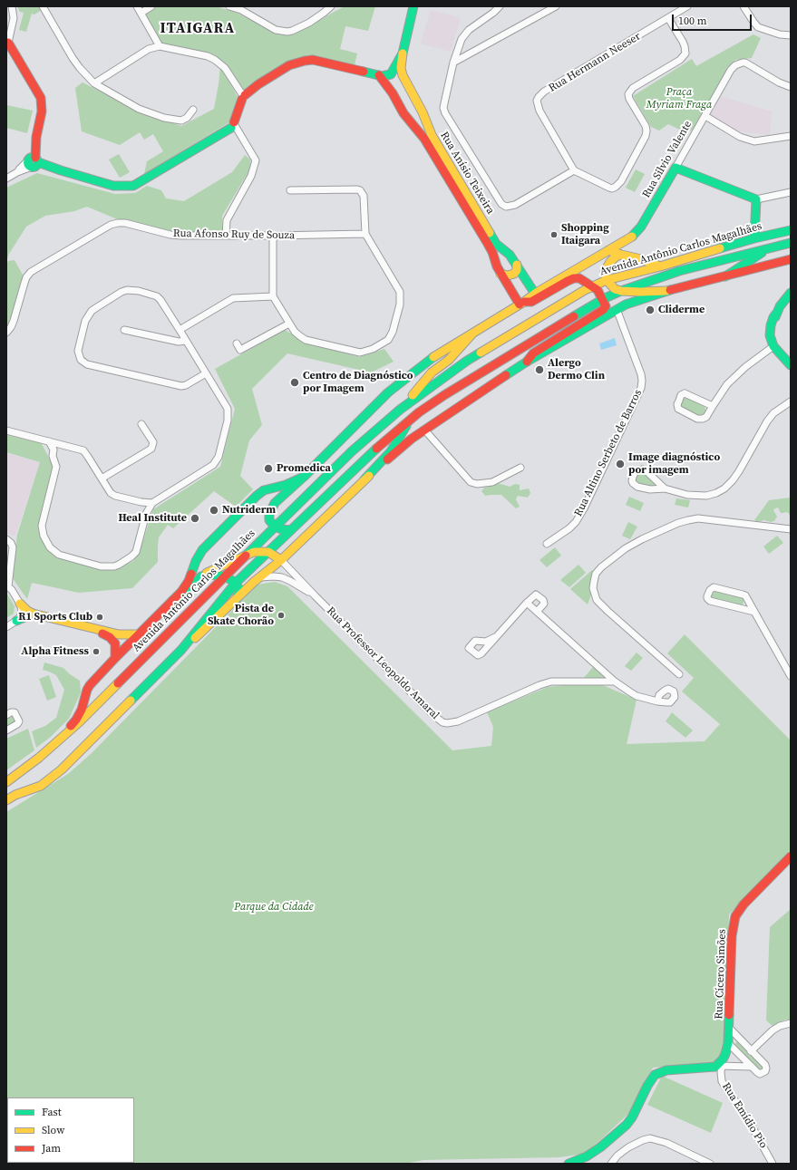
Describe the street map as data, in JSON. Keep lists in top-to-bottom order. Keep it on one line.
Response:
{"streets":{"street":["Rua Hermann Neeser","Rua Silvio Valente","Rua Anísio Teixeira","Rua Afonso Ruy de Souza","Avenida Antônio Carlos Magalhães","Rua Altino Serbeto de Barros","Rua Professor Leopoldo Amaral","Rua Cícero Simões","Rua Emídio Pio"]},"crossings":[["Rua Silvio Valente","Avenida Antônio Carlos Magalhães"],["Rua Anísio Teixeira","Avenida Antônio Carlos Magalhães"],["Avenida Antônio Carlos Magalhães","Rua Altino Serbeto de Barros"],["Avenida Antônio Carlos Magalhães","Rua Professor Leopoldo Amaral"]],"districts":["ITAIGARA"],"parks":["Praça Myriam Fraga","Parque da Cidade"],"places":["Shopping Itaigara","Cliderme","Alergo Dermo Clin","Centro de Diagnóstico por Imagem","Image diagnóstico por imagem","Promedica","Nutriderm","Heal Institute","Pista de Skate Chorão","R1 Sports Club","Alpha Fitness"],"legend":["Fast","Slow","Jam"],"scale_bar":"100 m"}
